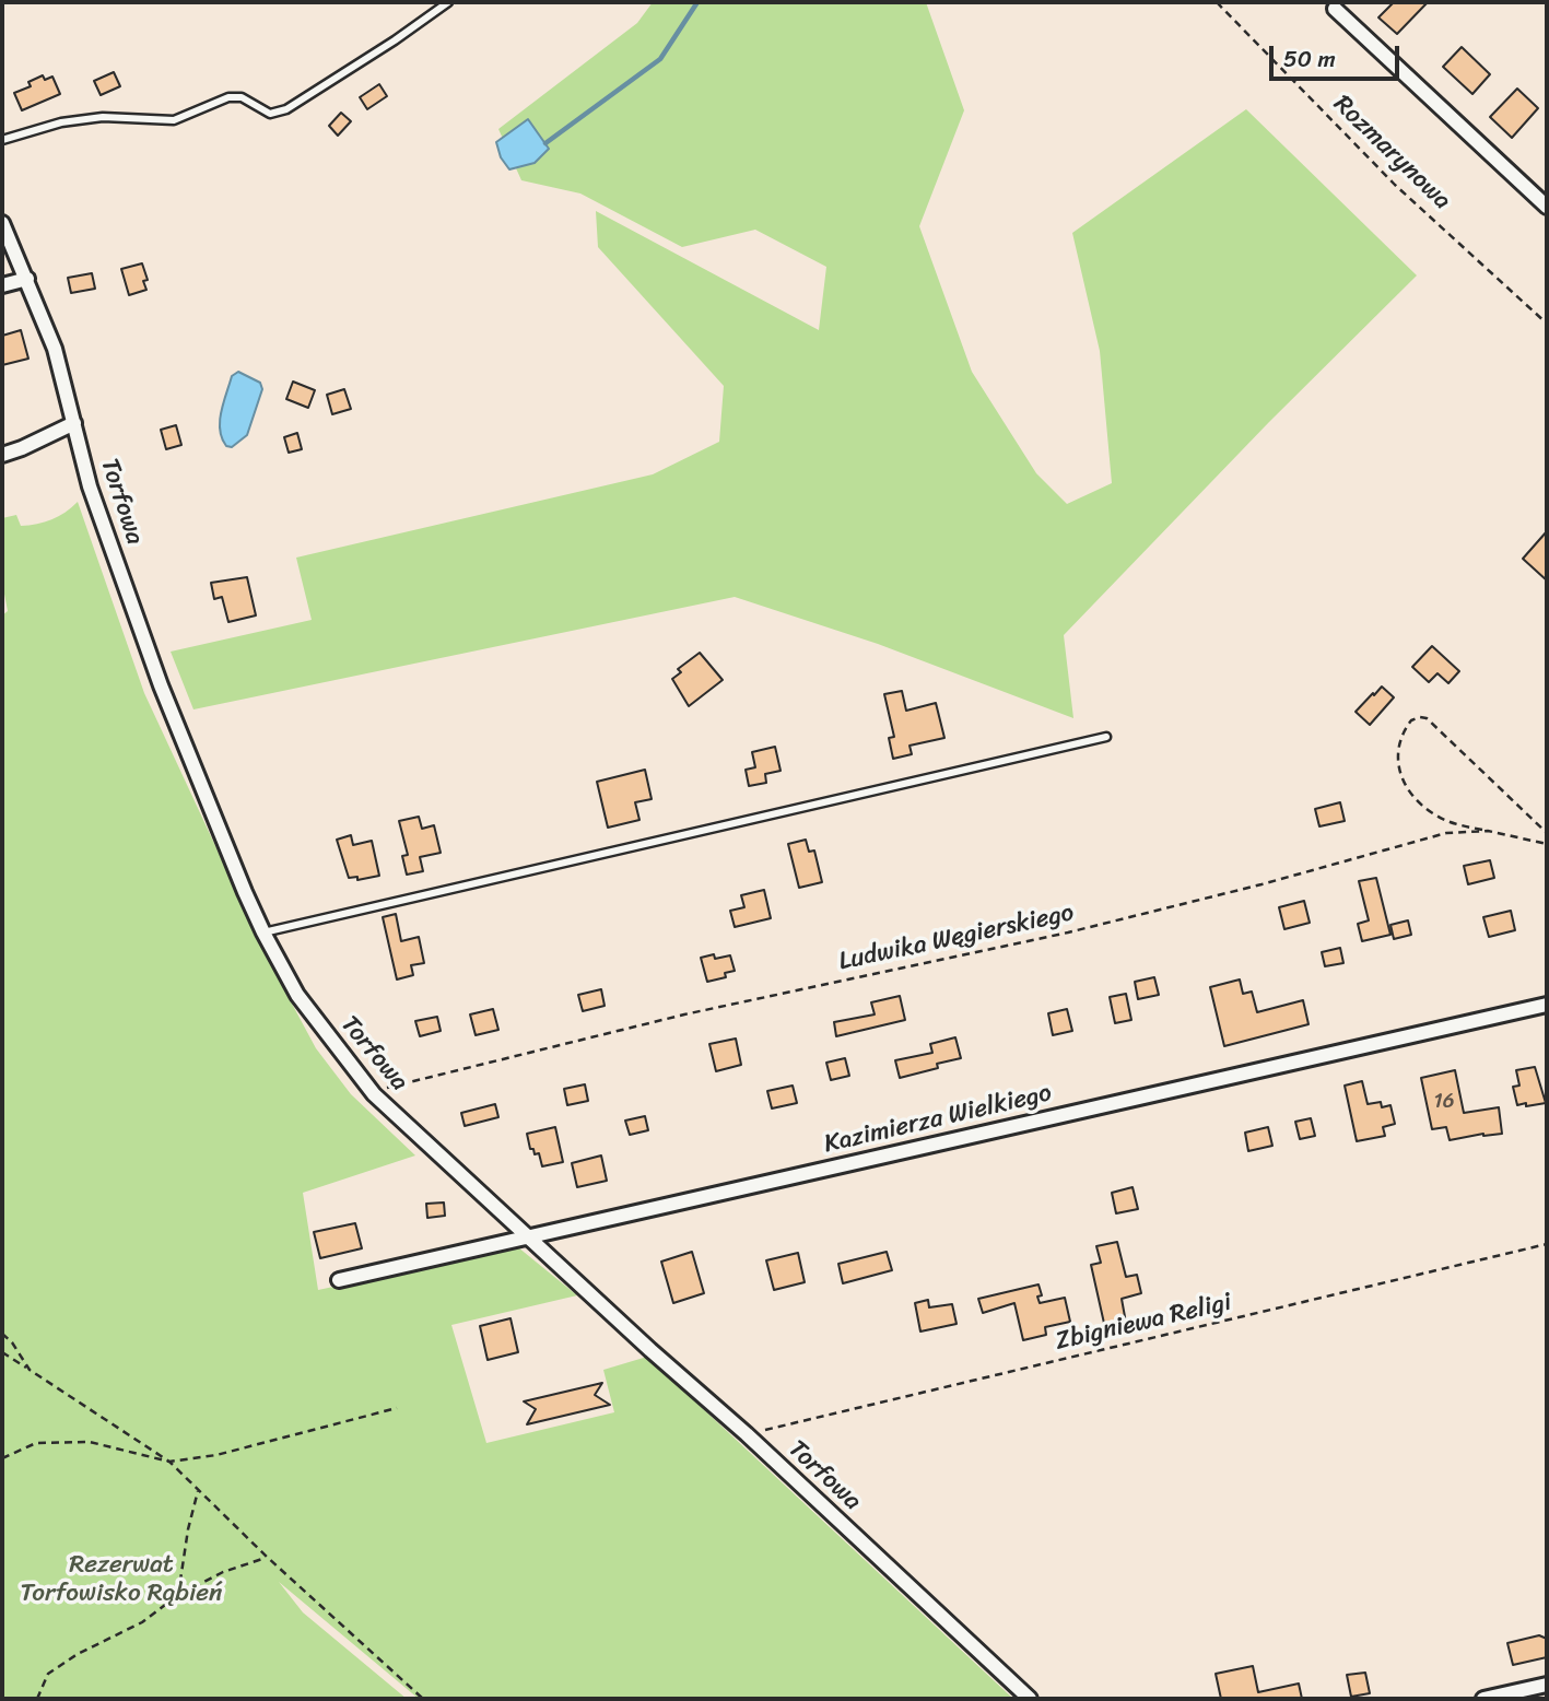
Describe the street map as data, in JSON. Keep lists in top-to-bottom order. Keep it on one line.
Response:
{"streets":{"street":["Torfowa","Kazimierza Wielkiego"],"path":["Rozmarynowa","Ludwika Węgierskiego","Zbigniewa Religi"]},"crossings":[["Torfowa","Ludwika Węgierskiego"],["Torfowa","Kazimierza Wielkiego"],["Torfowa","Zbigniewa Religi"]],"parks":["Rezerwat Torfowisko Rąbień"],"house_numbers":["16"],"scale_bar":"50 m"}
